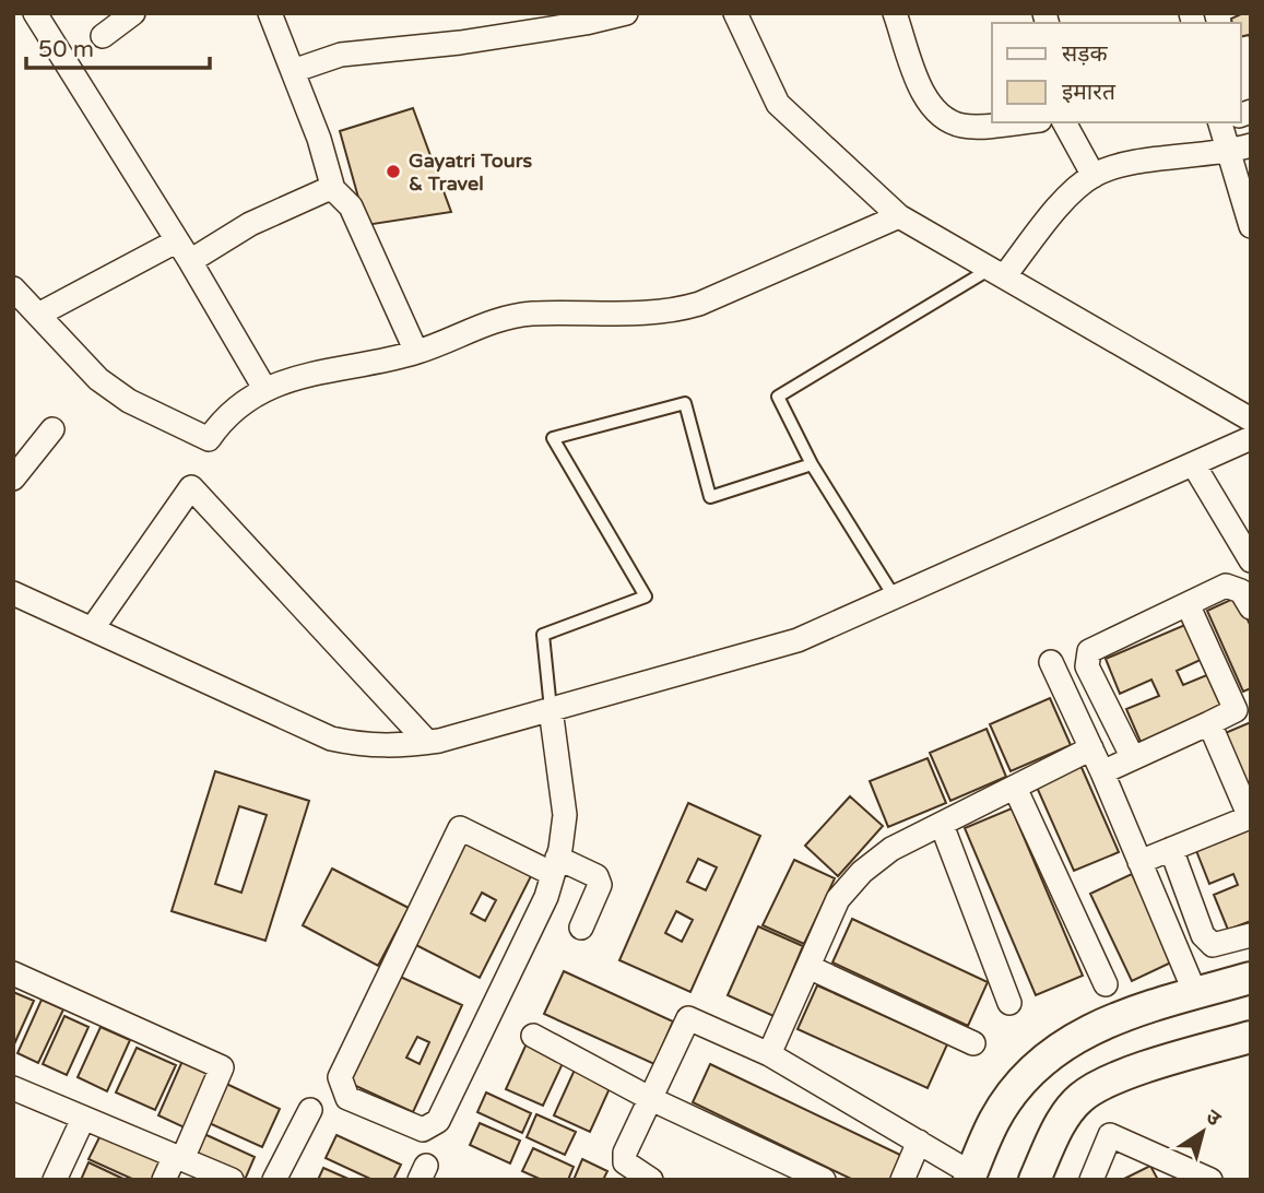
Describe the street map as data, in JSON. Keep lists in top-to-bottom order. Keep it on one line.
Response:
{"places":["Gayatri Tours & Travel"],"legend":["सड़क","इमारत"],"scale_bar":"50 m","north":"top right"}
